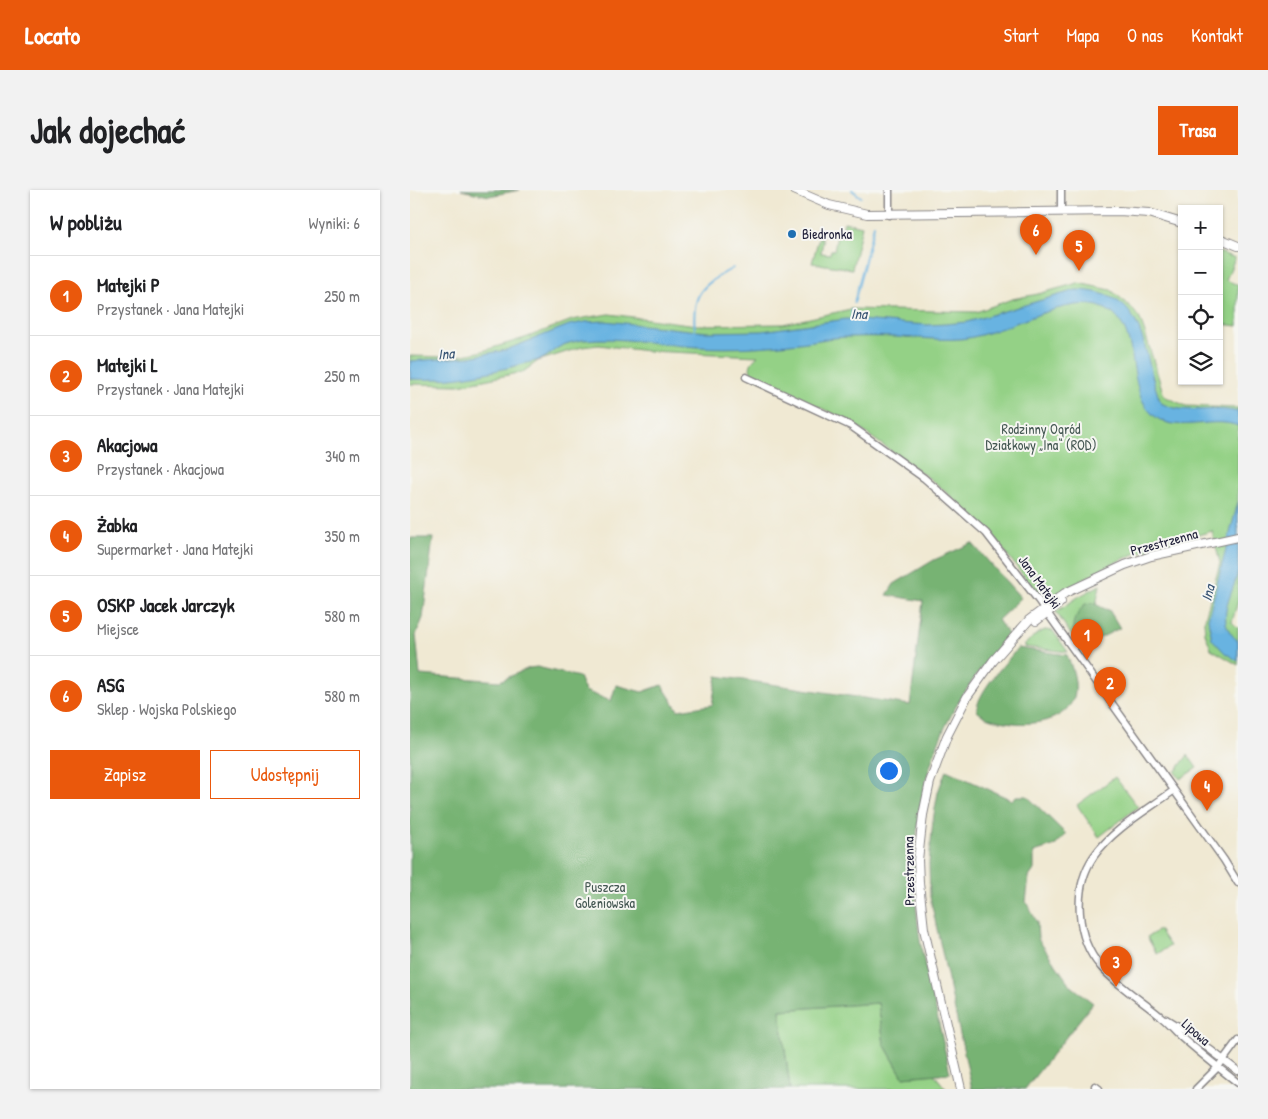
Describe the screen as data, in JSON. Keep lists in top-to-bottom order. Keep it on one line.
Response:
{"streets":{"street":["Przestrzenna","Jana Matejki","Lipowa"]},"crossings":[["Przestrzenna","Jana Matejki"],["Jana Matejki","Lipowa"]],"water":["Ina"],"parks":["Rodzinny Ogród Działkowy „Ina“ (ROD)","Puszcza Goleniowska"],"places":["Biedronka"],"page":{"header":"Locato","nav":["Start","Mapa","O nas","Kontakt"],"buttons":["Trasa",["Zapisz","Udostępnij"]],"title":"Jak dojechać","heading":["W pobliżu","Wyniki: 6"],"map_buttons":["+","−"],"pins":["6","5","1","2","4","3"],"list":[{"mark":"1","name":"Matejki P","note":"Przystanek · Jana Matejki","value":"250 m"},{"mark":"2","name":"Matejki L","note":"Przystanek · Jana Matejki","value":"250 m"},{"mark":"3","name":"Akacjowa","note":"Przystanek · Akacjowa","value":"340 m"},{"mark":"4","name":"Żabka","note":"Supermarket · Jana Matejki","value":"350 m"},{"mark":"5","name":"OSKP Jacek Jarczyk","note":"Miejsce","value":"580 m"},{"mark":"6","name":"ASG","note":"Sklep · Wojska Polskiego","value":"580 m"}]}}
